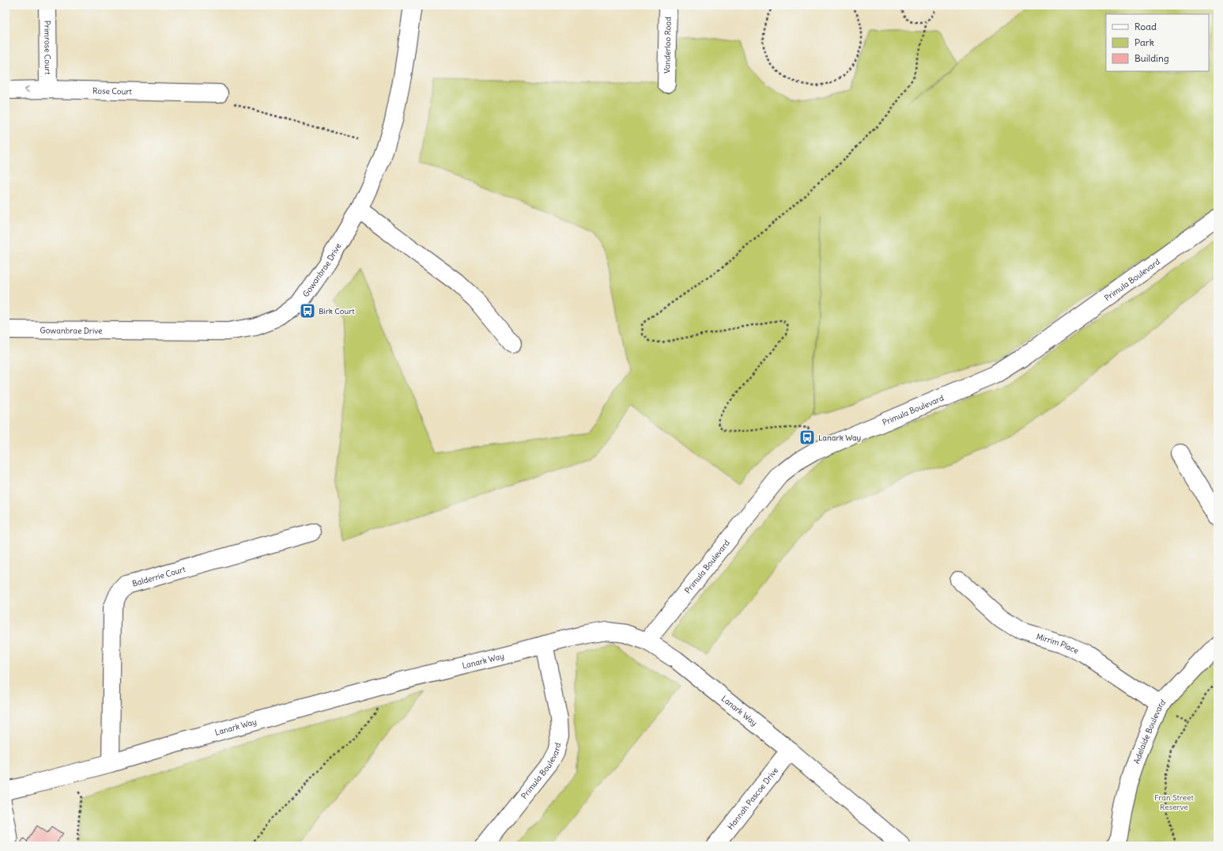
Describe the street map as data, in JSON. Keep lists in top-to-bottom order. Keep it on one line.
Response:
{"streets":{"street":["Vanderloo Road","Primrose Court","Rose Court","Gowanbrae Drive","Primula Boulevard","Balderrie Court","Mirrim Place","Lanark Way","Adelaide Boulevard","Hannah Pascoe Drive"]},"crossings":[["Primrose Court","Rose Court"],["Primula Boulevard","Lanark Way"],["Balderrie Court","Lanark Way"],["Mirrim Place","Adelaide Boulevard"],["Lanark Way","Hannah Pascoe Drive"]],"parks":["Fran Street Reserve"],"places":{"bus stop":["Birk Court","Lanark Way"]},"legend":["Road","Park","Building"]}
